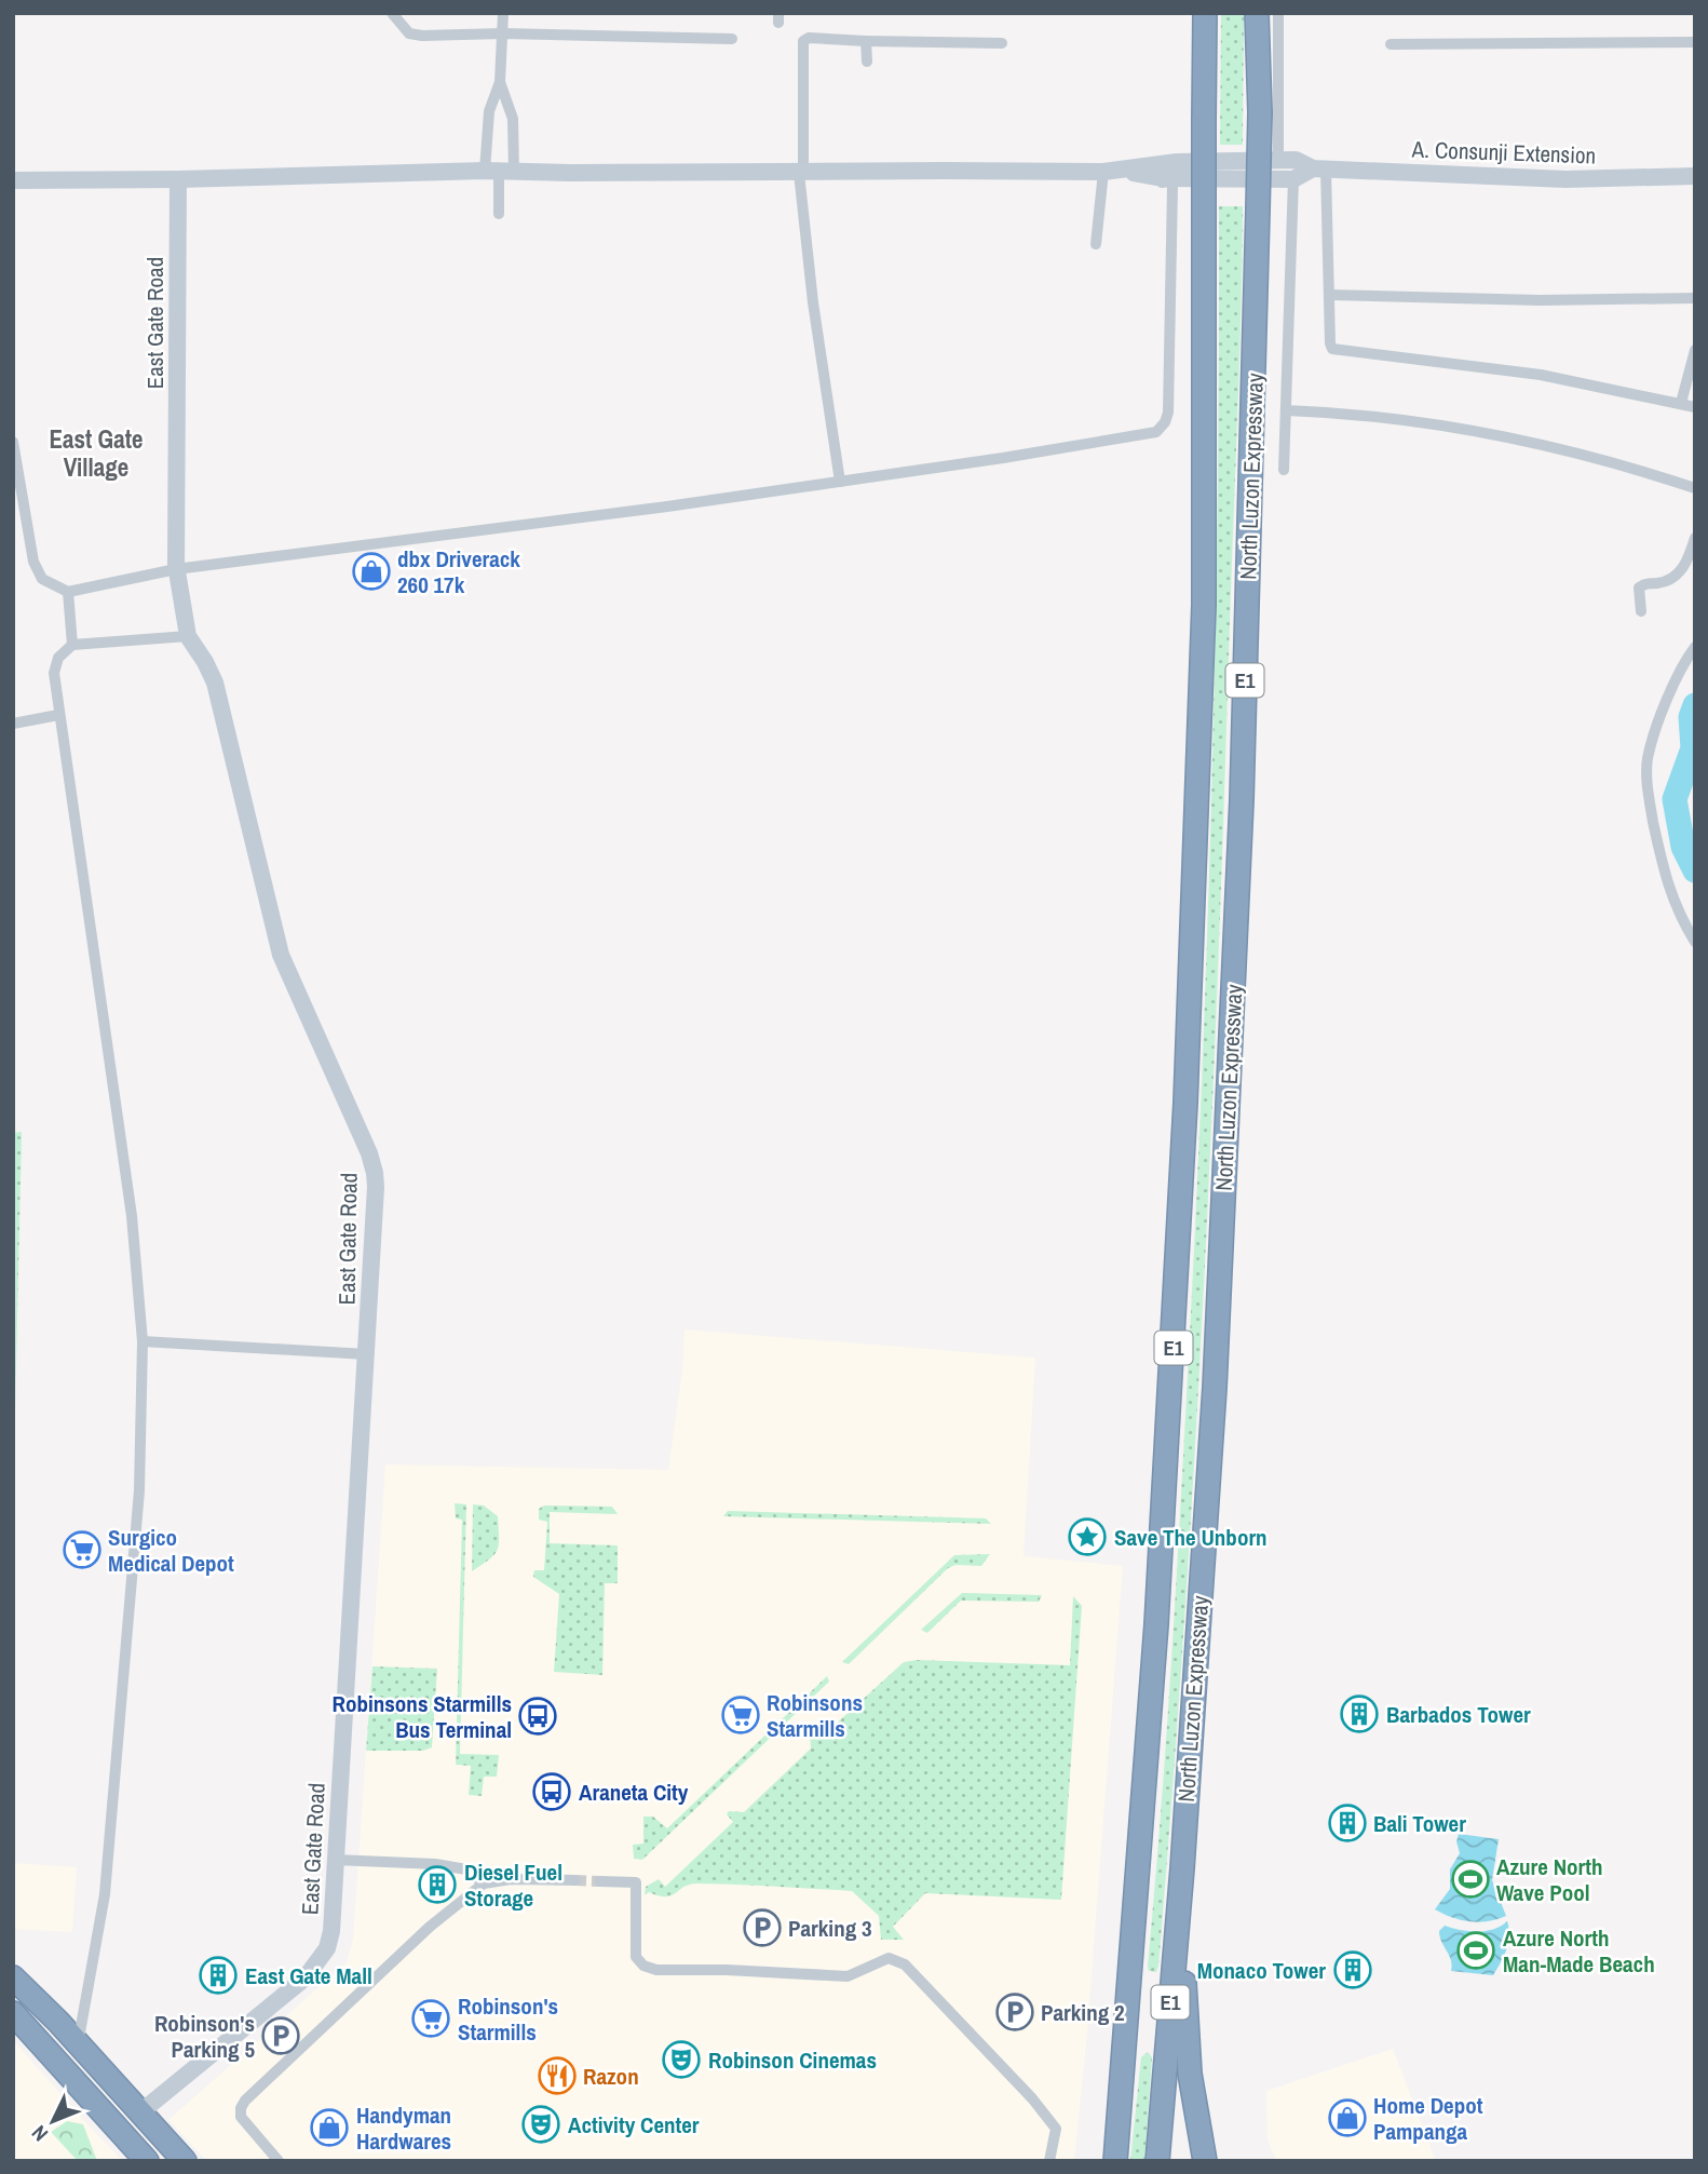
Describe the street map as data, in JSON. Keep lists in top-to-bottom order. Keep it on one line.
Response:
{"streets":{"highway":["North Luzon Expressway","E1"],"street":["A. Consunji Extension","East Gate Road"]},"districts":["East Gate Village"],"places":{"shop":["dbx Driverack 260 17k","Home Depot Pampanga","Handyman Hardwares"],"place":["Save The Unborn"],"supermarket":["Surgico Medical Depot","Robinsons Starmills","Robinson's Starmills"],"building":["Barbados Tower","Bali Tower","Diesel Fuel Storage","Monaco Tower","East Gate Mall"],"bus stop":["Robinsons Starmills Bus Terminal","Araneta City"],"sports":["Azure North Wave Pool","Azure North Man-Made Beach"],"parking":["Parking 3","Parking 2","Robinson's Parking 5"],"theatre":["Robinson Cinemas","Activity Center"],"restaurant":["Razon"]},"north":"bottom left"}
